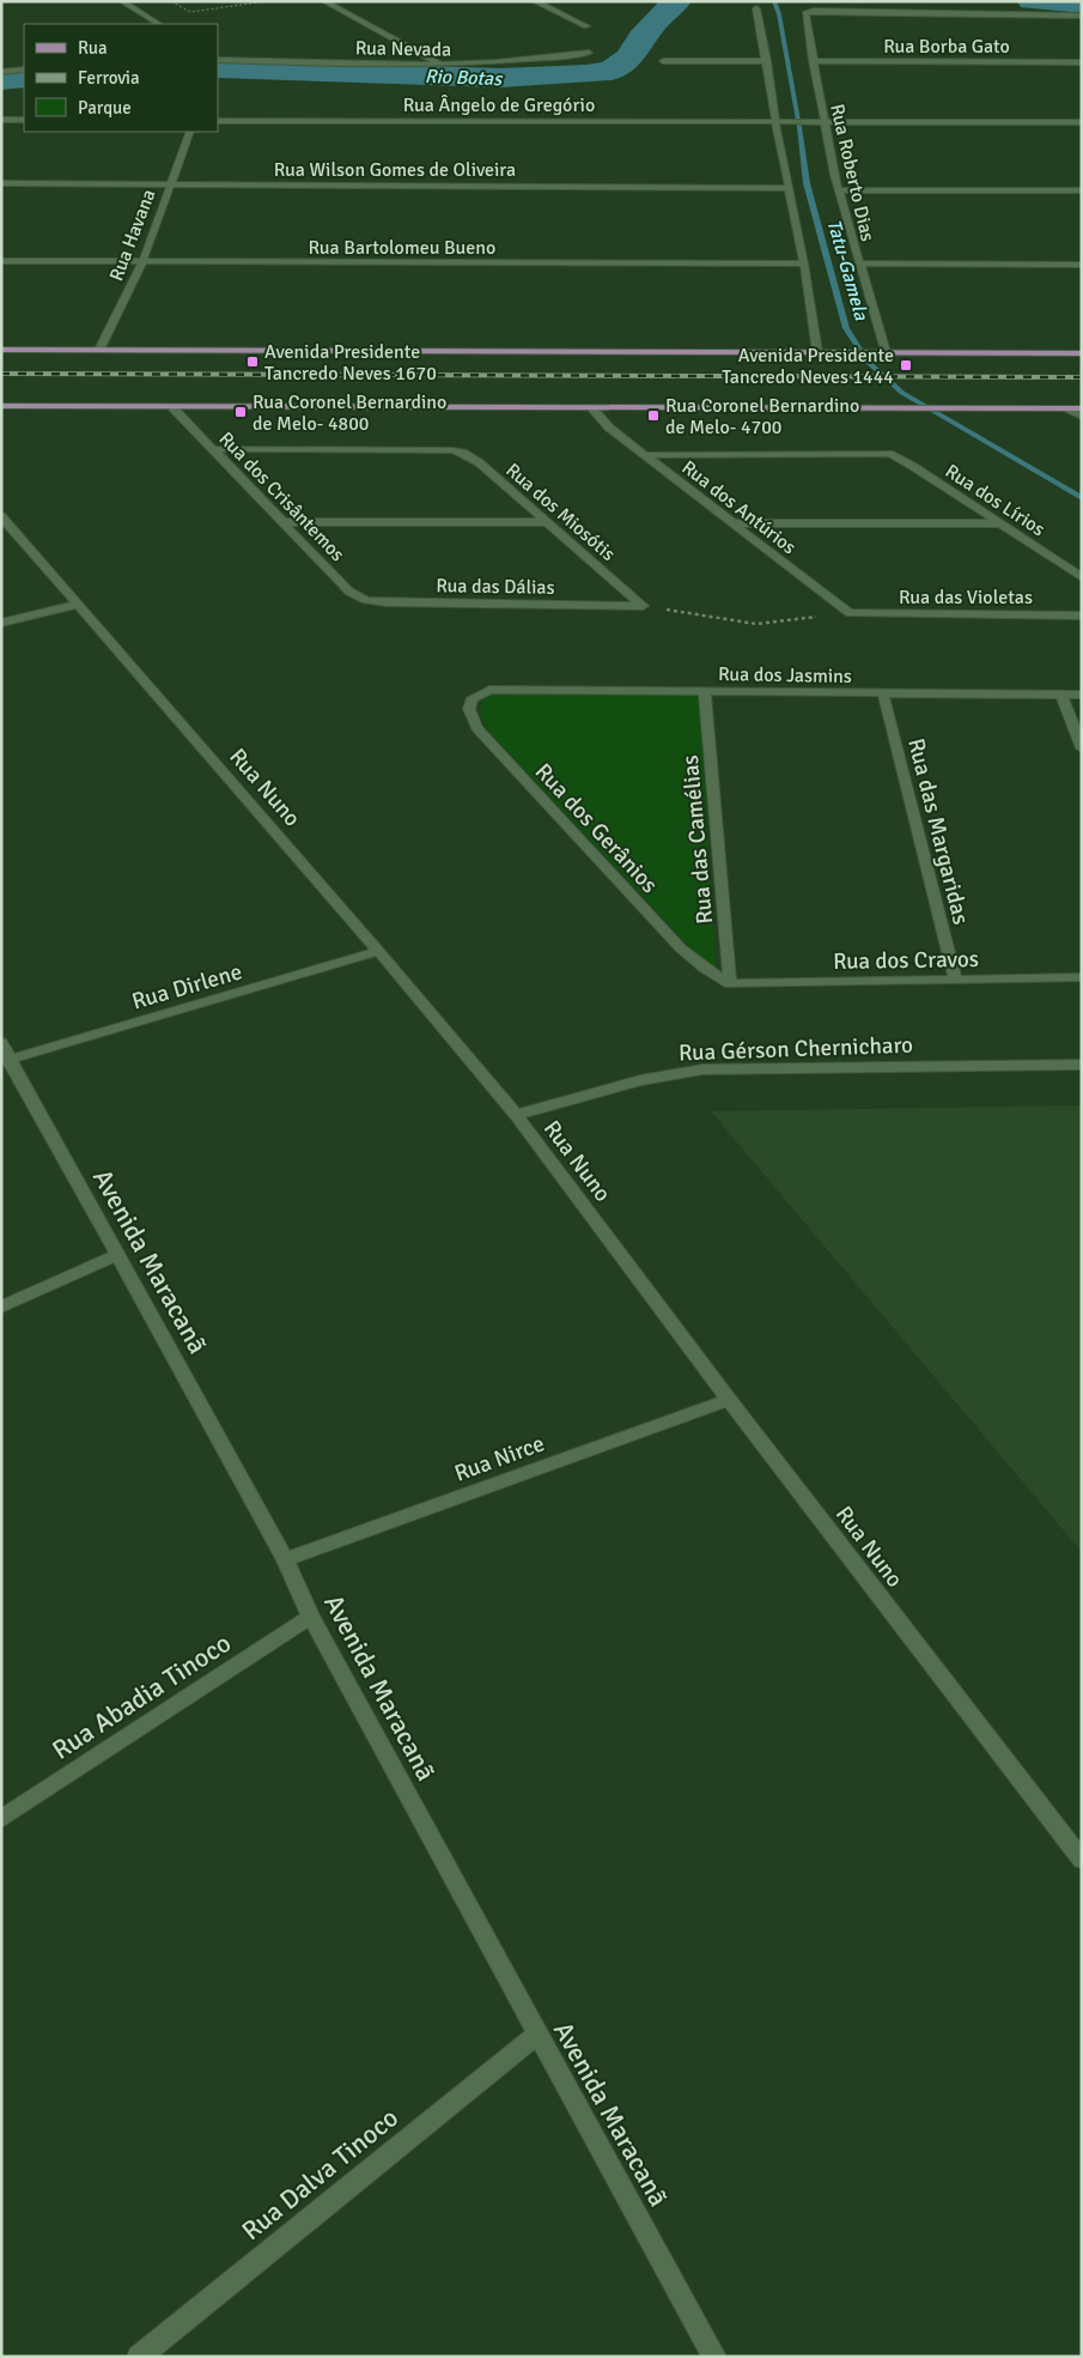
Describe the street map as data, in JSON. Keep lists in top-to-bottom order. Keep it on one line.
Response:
{"streets":{"street":["Rua Borba Gato","Rua Nevada","Rua Ângelo de Gregório","Rua Wilson Gomes de Oliveira","Rua Roberto Dias","Rua Havana","Rua Bartolomeu Bueno","Rua dos Crisântemos","Rua dos Lírios","Rua dos Antúrios","Rua dos Miosótis","Rua das Dálias","Rua das Violetas","Rua dos Jasmins","Rua Nuno","Rua dos Gerânios","Rua das Margaridas","Rua das Camélias","Rua dos Cravos","Rua Dirlene","Rua Gérson Chernicharo","Avenida Maracanã","Rua Nirce","Rua Abadia Tinoco","Rua Dalva Tinoco"]},"crossings":[["Rua Borba Gato","Rua Roberto Dias"],["Rua Ângelo de Gregório","Rua Roberto Dias"],["Rua Wilson Gomes de Oliveira","Rua Havana"],["Rua Havana","Rua Bartolomeu Bueno"],["Rua dos Crisântemos","Rua dos Miosótis"],["Rua dos Crisântemos","Rua das Dálias"],["Rua dos Lírios","Rua dos Antúrios"],["Rua dos Antúrios","Rua das Violetas"],["Rua dos Miosótis","Rua das Dálias"],["Rua dos Jasmins","Rua dos Gerânios"],["Rua dos Jasmins","Rua das Margaridas"],["Rua dos Jasmins","Rua das Camélias"],["Rua Nuno","Rua Dirlene"],["Rua Nuno","Rua Gérson Chernicharo"],["Rua Nuno","Rua Nirce"],["Rua dos Gerânios","Rua das Camélias"],["Rua dos Gerânios","Rua dos Cravos"],["Rua das Margaridas","Rua dos Cravos"],["Rua das Camélias","Rua dos Cravos"],["Rua Dirlene","Avenida Maracanã"],["Avenida Maracanã","Rua Nirce"],["Avenida Maracanã","Rua Abadia Tinoco"],["Avenida Maracanã","Rua Dalva Tinoco"]],"water":["Rio Botas","Tatu-Gamela"],"places":{"transit":["Avenida Presidente Tancredo Neves 1670","Avenida Presidente Tancredo Neves 1444","Rua Coronel Bernardino de Melo- 4800","Rua Coronel Bernardino de Melo- 4700"]},"legend":["Rua","Ferrovia","Parque"]}
